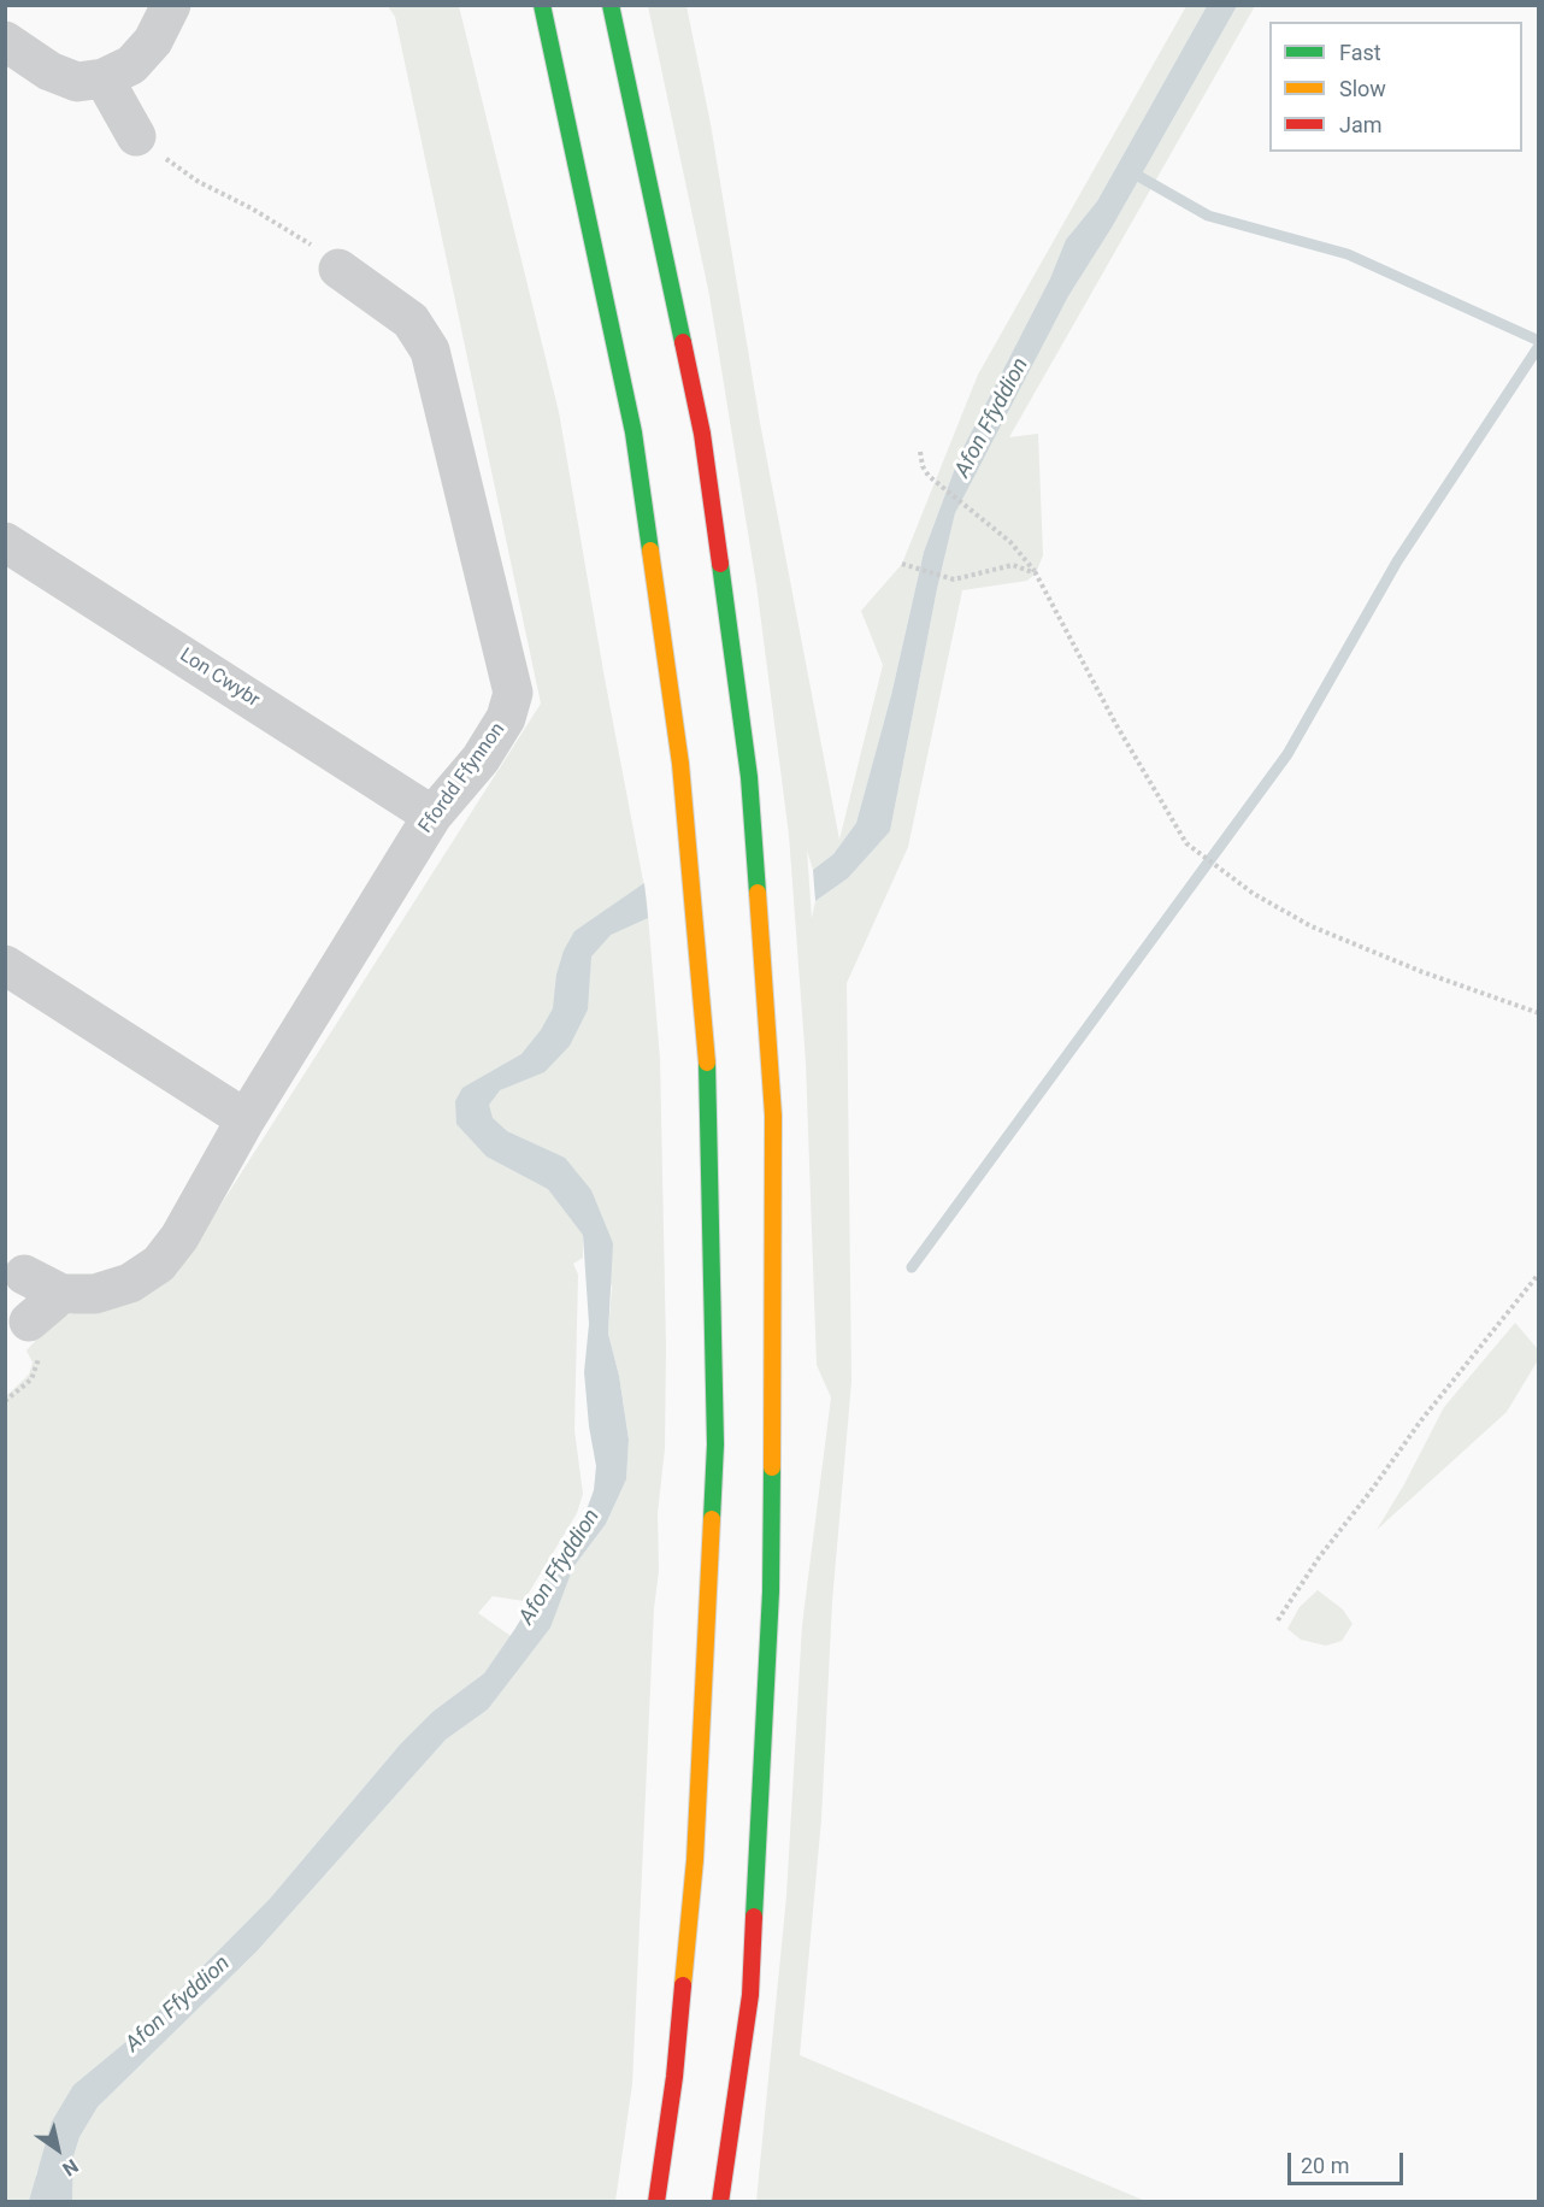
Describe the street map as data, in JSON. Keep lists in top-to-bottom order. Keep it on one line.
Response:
{"streets":{"street":["Lon Cwybr","Ffordd Ffynnon"]},"crossings":[["Lon Cwybr","Ffordd Ffynnon"]],"water":["Afon Ffyddion"],"legend":["Fast","Slow","Jam"],"scale_bar":"20 m","north":"bottom right"}
